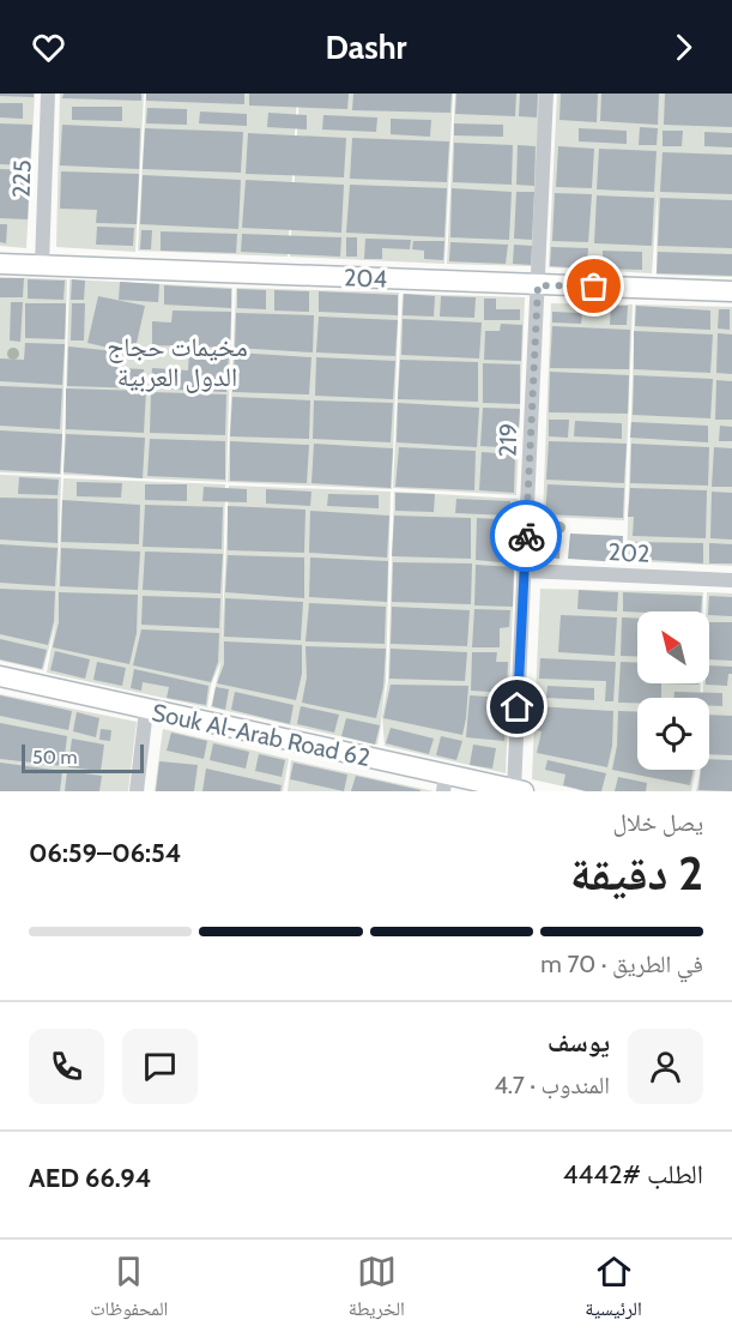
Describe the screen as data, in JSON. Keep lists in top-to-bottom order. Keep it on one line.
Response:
{"streets":{"main road":["204","Souk Al-Arab Road 62"],"street":["225","219","202"]},"crossings":[["225","204"],["204","219"],["219","202"],["219","Souk Al-Arab Road 62"]],"districts":["مخيمات حجاج الدول العربية"],"scale_bar":"50 m","north":"top left","page":{"header":"Dashr","scale":"50 m","heading":["2 دقيقة","يصل خلال","06:54–06:59"],"panel":["يوسف","المندوب · 4.7","الطلب #4442","AED 66.94"],"bar":"في الطريق · 70 m","tabs":["الرئيسية","الخريطة","المحفوظات"]}}
